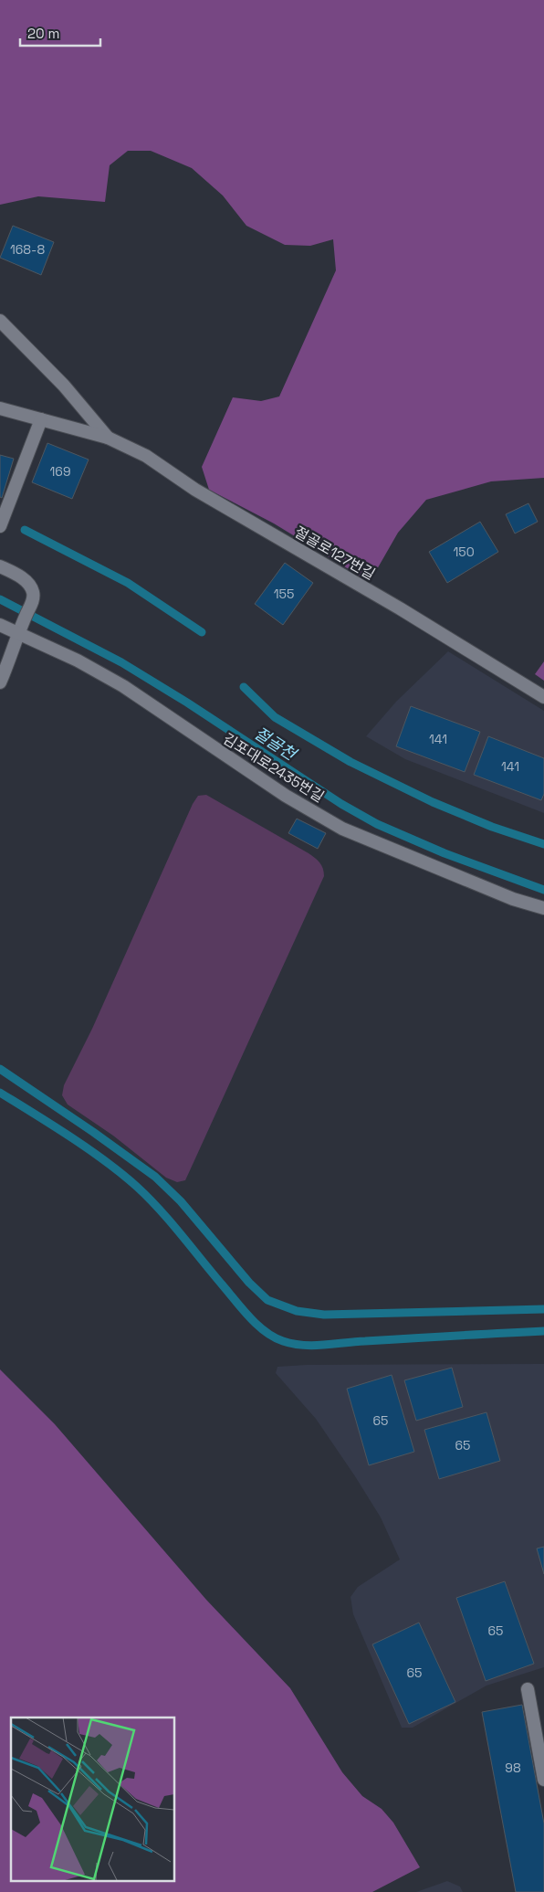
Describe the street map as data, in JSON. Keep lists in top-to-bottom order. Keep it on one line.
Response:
{"streets":{"lane":["절골로127번길","김포대로2435번길"]},"water":["절골천"],"house_numbers":["168-8","169","150","155","141","141","65","65","65","65","98"],"scale_bar":"20 m"}
